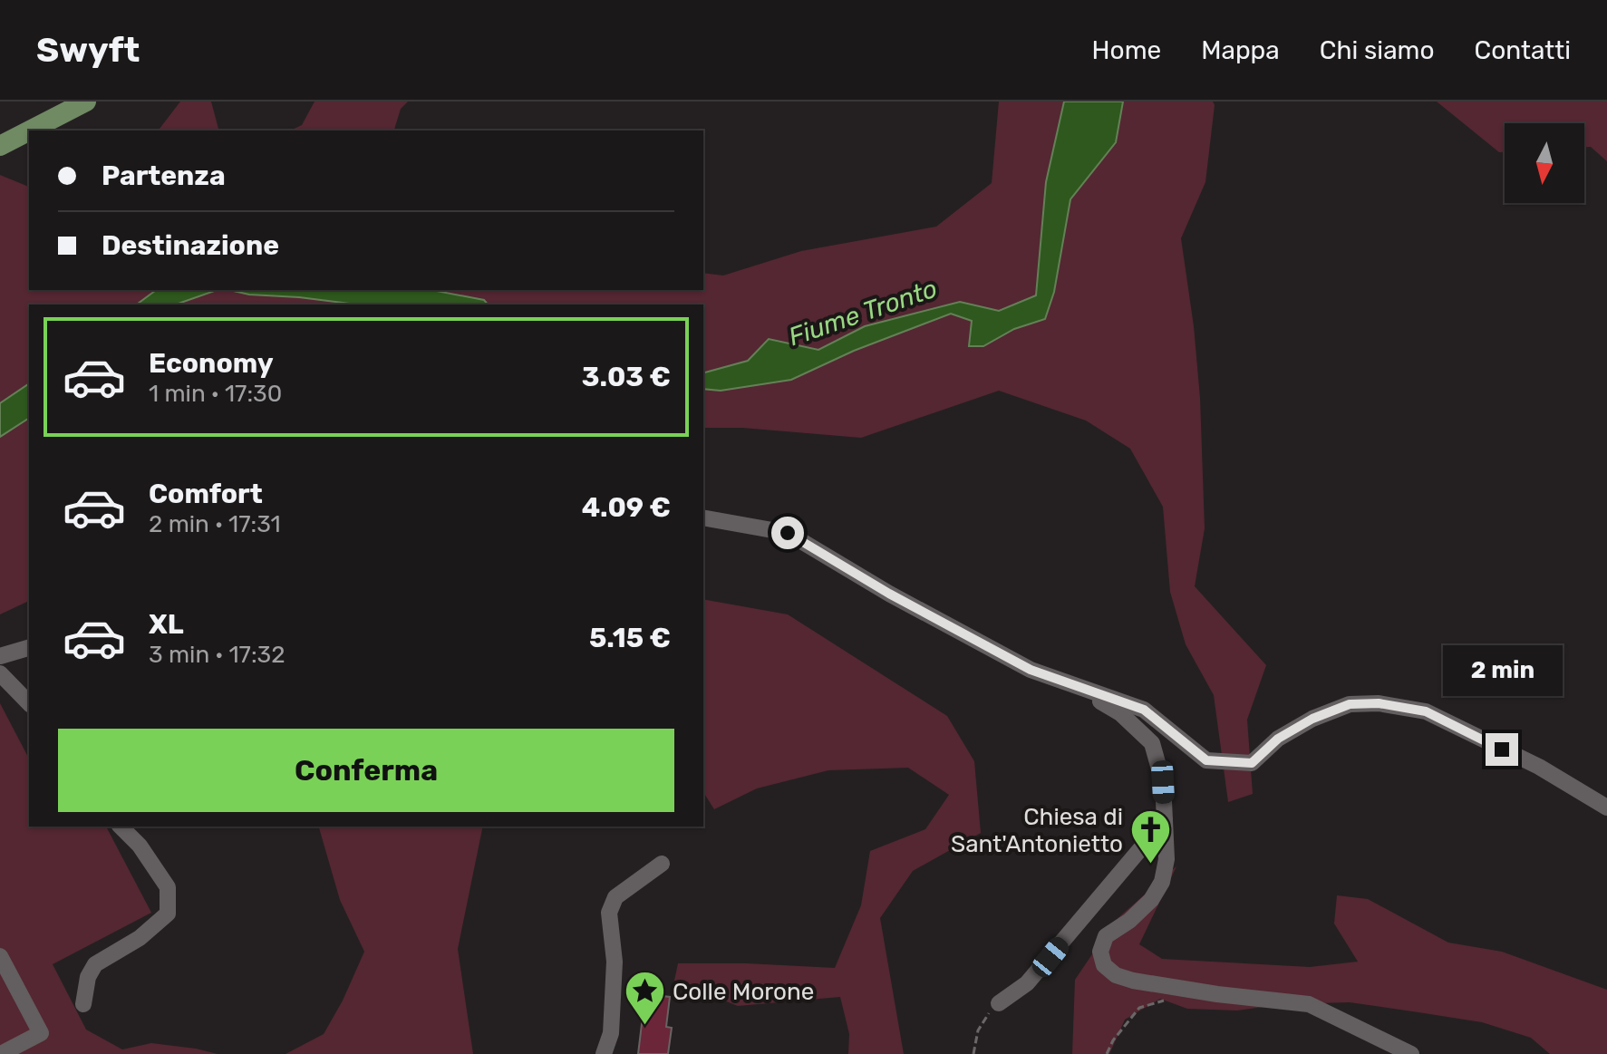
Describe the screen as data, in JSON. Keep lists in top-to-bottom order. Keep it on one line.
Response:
{"water":["Fiume Tronto"],"places":{"church":["Chiesa di Sant'Antonietto"],"place":["Colle Morone"]},"north":"bottom","page":{"header":"Swyft","nav":["Home","Mappa","Chi siamo","Contatti"],"banner":["Partenza","Destinazione"],"list":[{"name":"Economy","note":"1 min · 17:30","value":"3.03 €"},{"name":"Comfort","note":"2 min · 17:31","value":"4.09 €"},{"name":"XL","note":"3 min · 17:32","value":"5.15 €"}],"bubble":"2 min","buttons":"Conferma"}}
